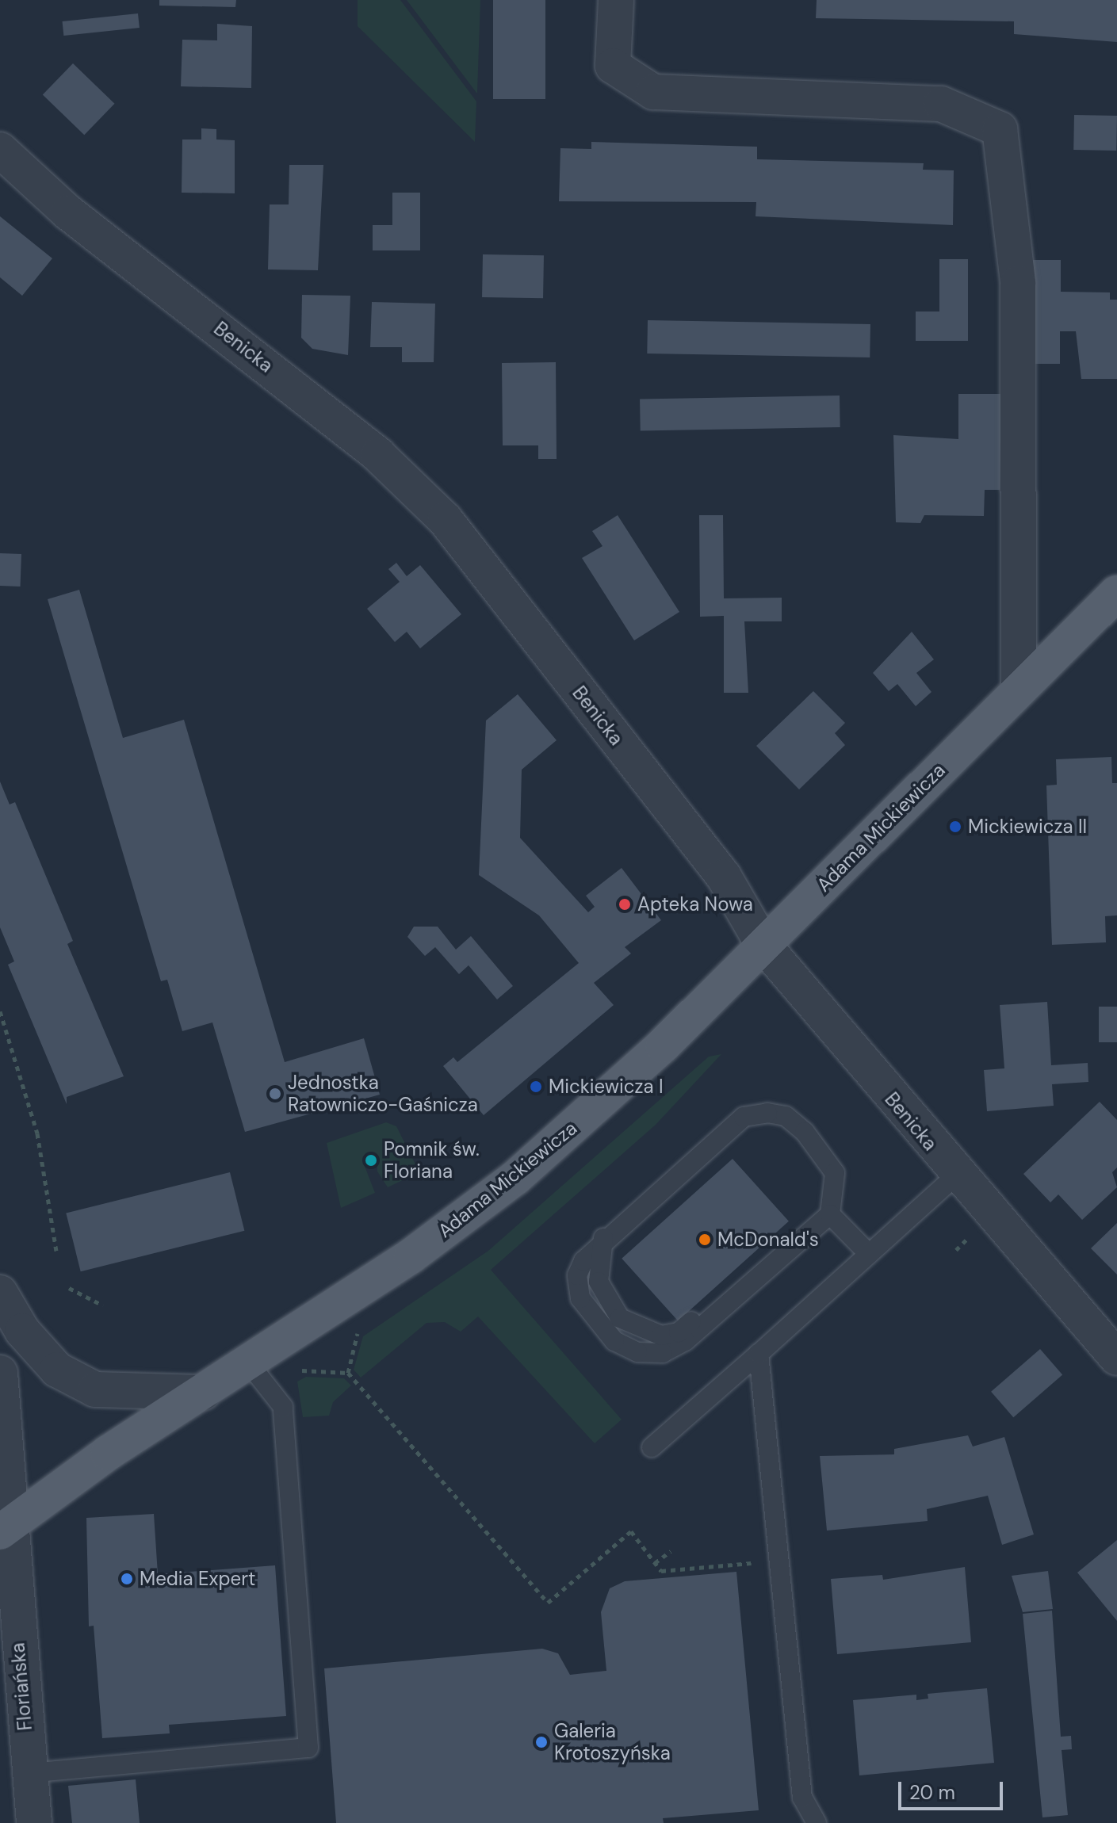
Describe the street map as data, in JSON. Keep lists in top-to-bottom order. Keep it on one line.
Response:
{"streets":{"main road":["Adama Mickiewicza"],"street":["Benicka","Floriańska"]},"crossings":[["Benicka","Adama Mickiewicza"],["Adama Mickiewicza","Floriańska"]],"places":["Mickiewicza II","Apteka Nowa","Mickiewicza I","Jednostka Ratowniczo-Gaśnicza","Pomnik św. Floriana","McDonald's","Media Expert","Galeria Krotoszyńska"],"scale_bar":"20 m"}
